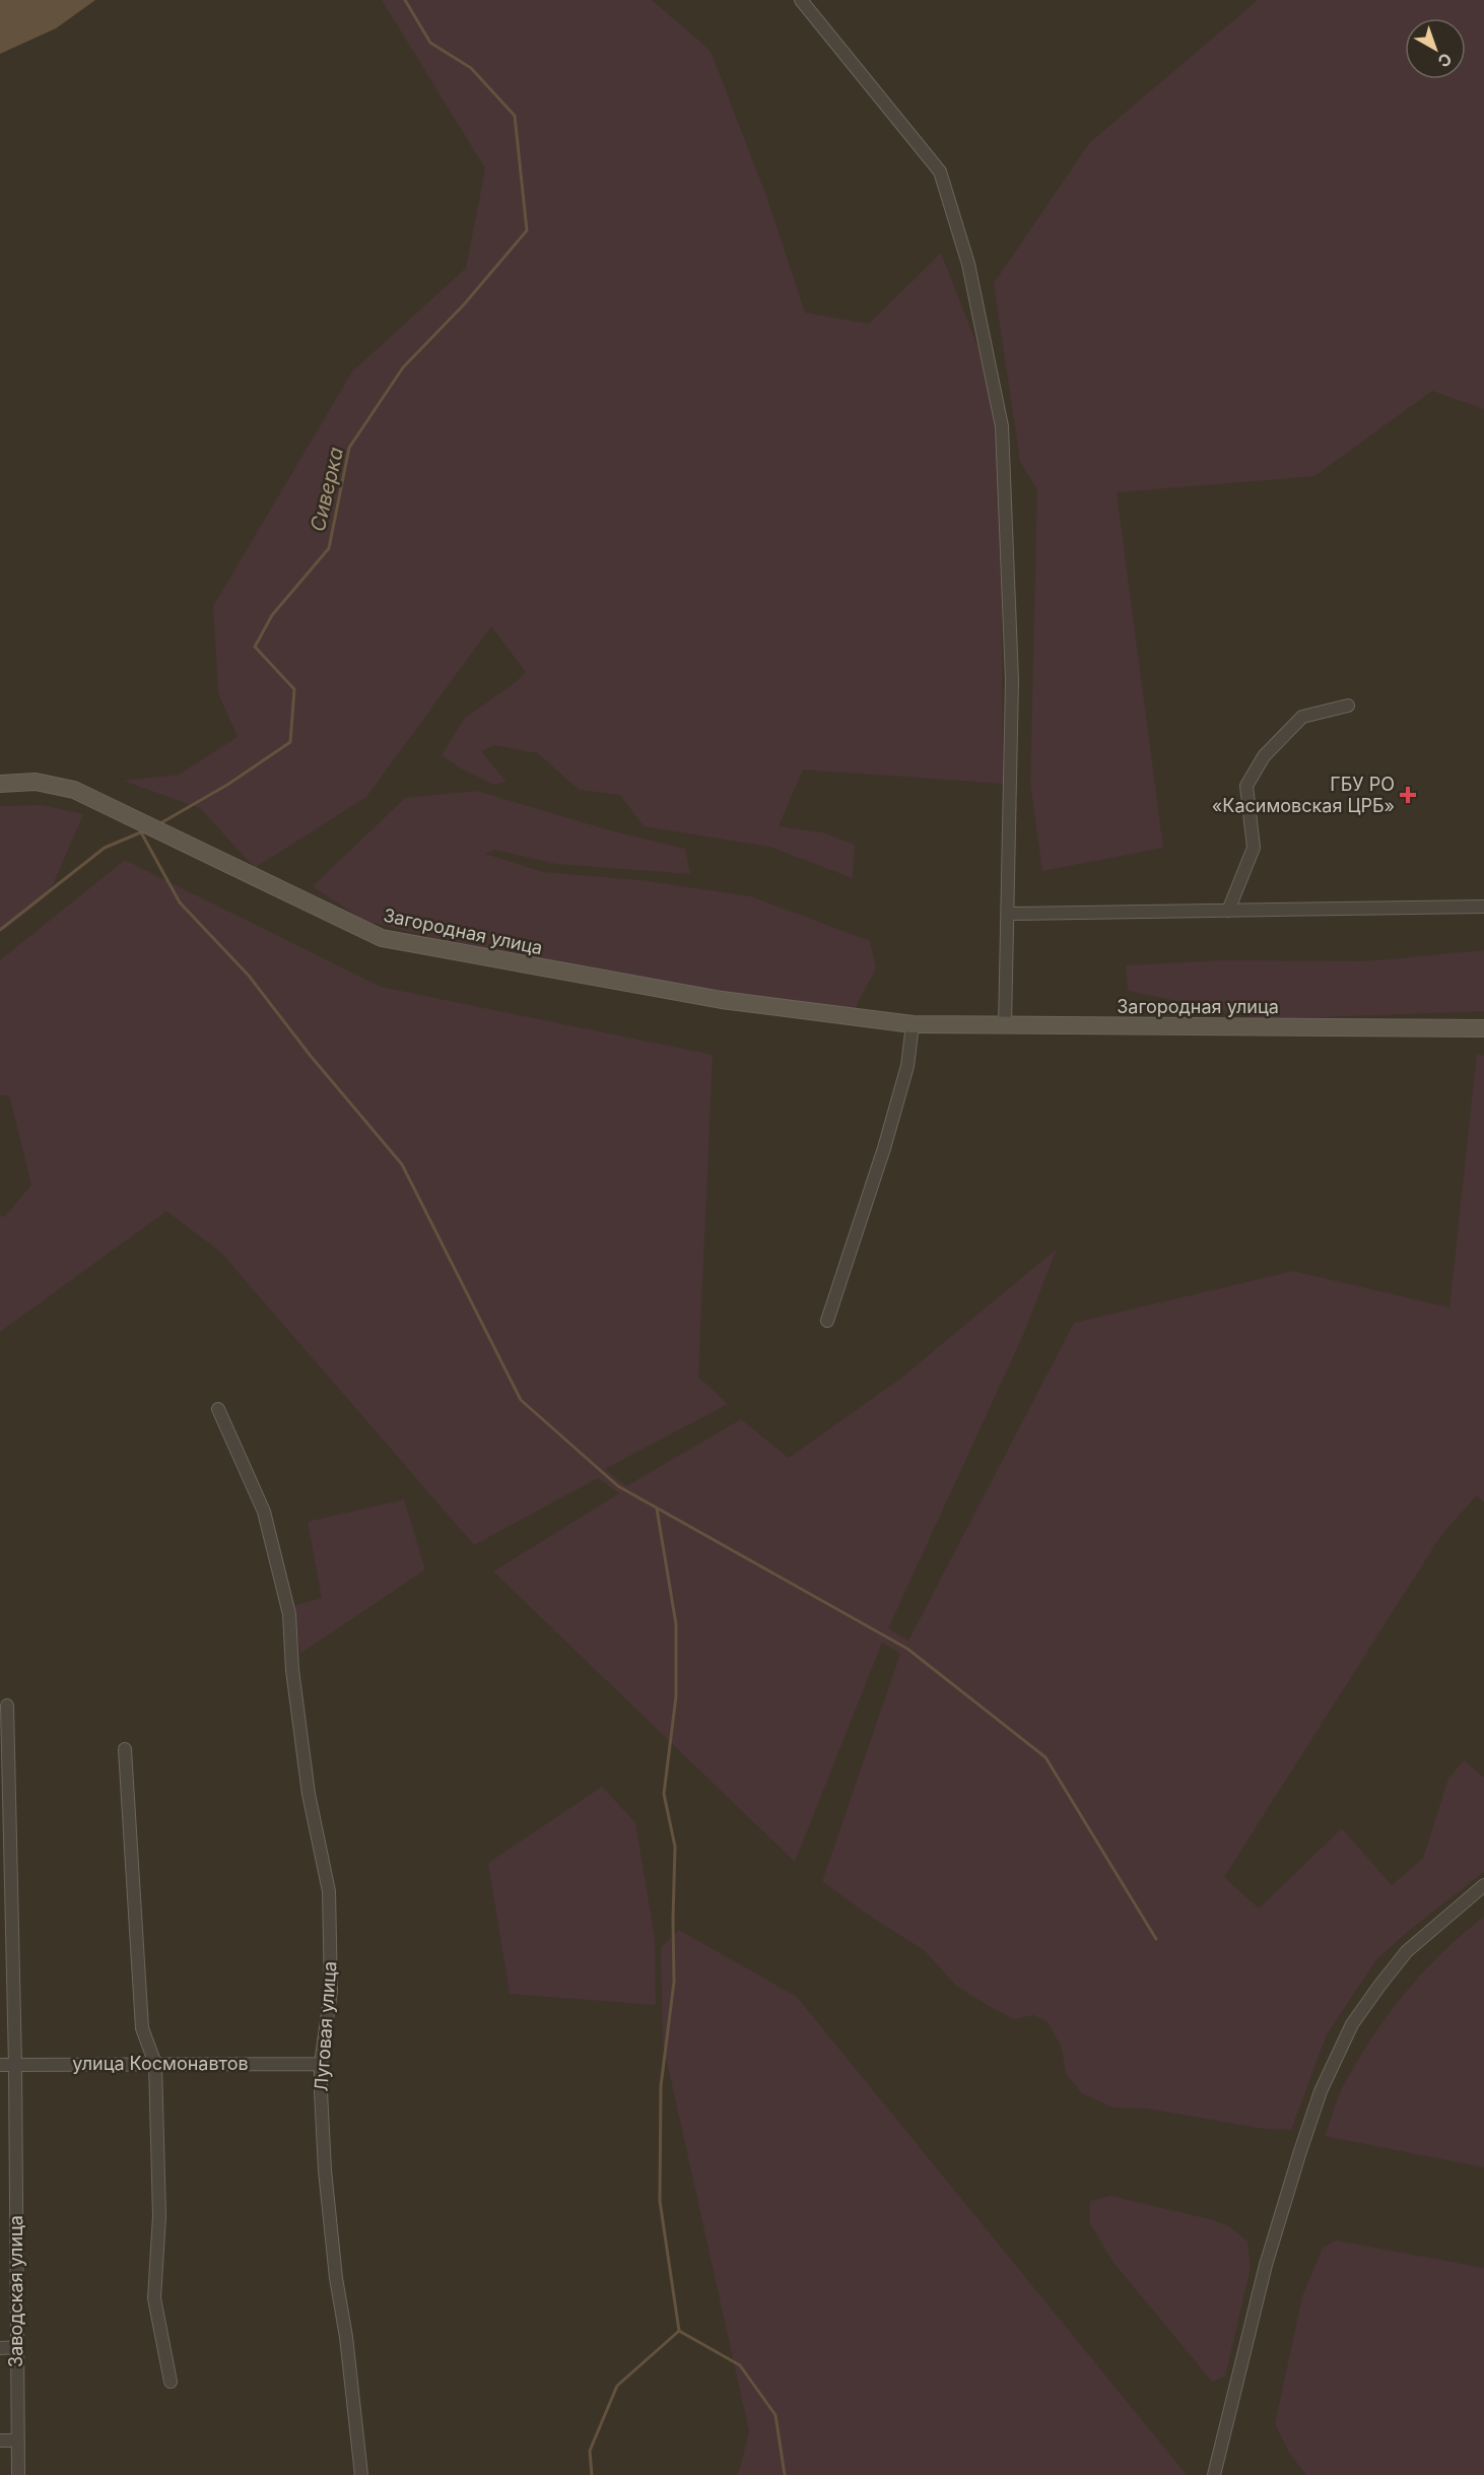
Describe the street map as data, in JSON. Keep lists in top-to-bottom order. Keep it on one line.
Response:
{"streets":{"main road":["Загородная улица"],"street":["Луговая улица","улица Космонавтов","Заводская улица"]},"crossings":[["Луговая улица","улица Космонавтов"],["улица Космонавтов","Заводская улица"]],"water":["Сиверка"],"places":{"health":["ГБУ РО «Касимовская ЦРБ»"]},"north":"bottom right"}
